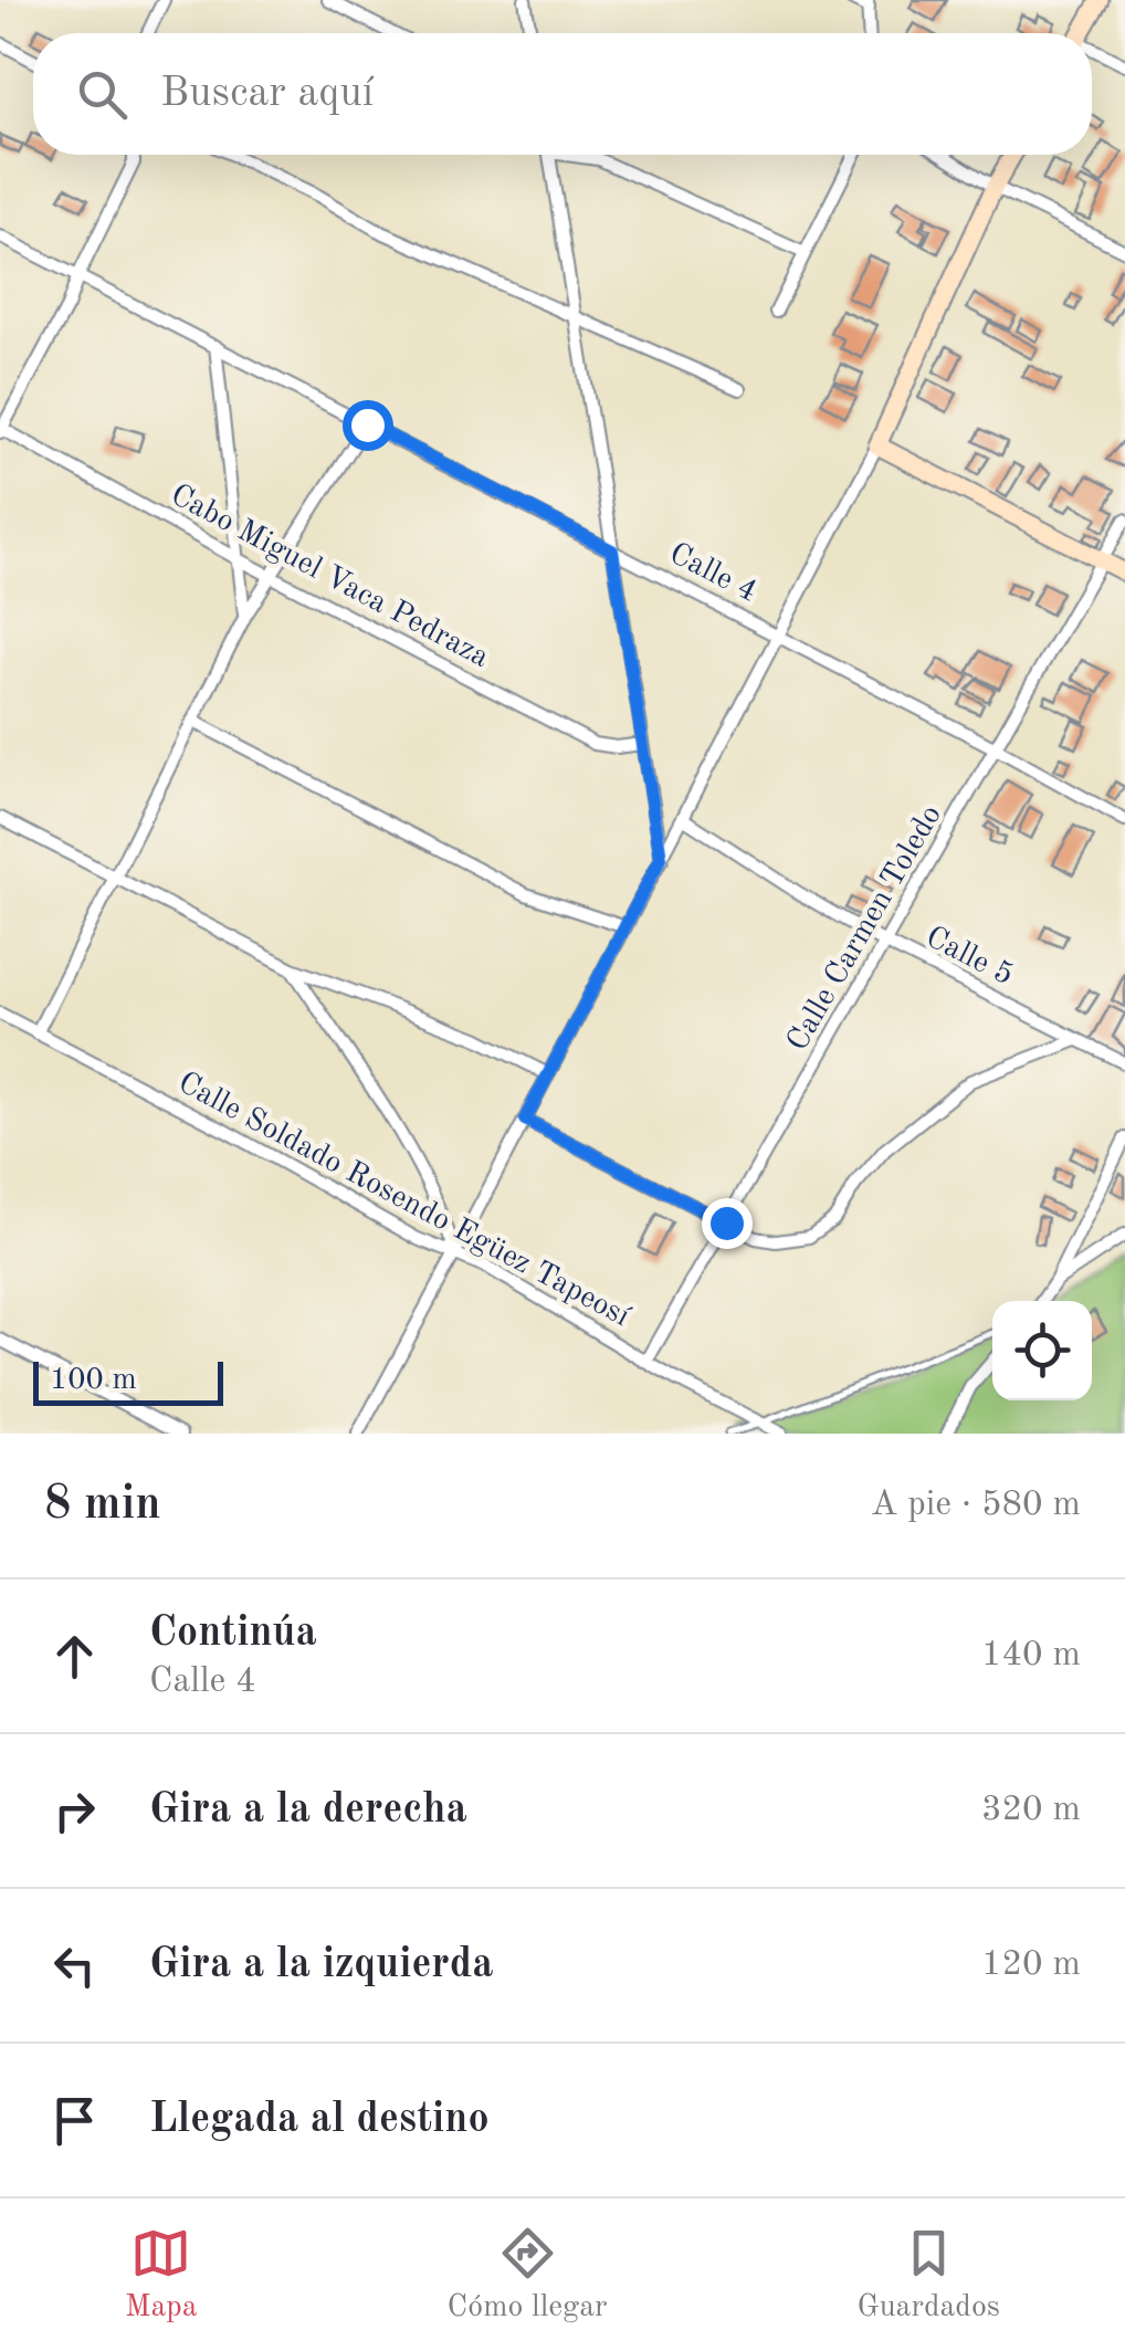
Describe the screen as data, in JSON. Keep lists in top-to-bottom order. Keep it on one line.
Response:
{"streets":{"street":["Calle 4","Cabo Miguel Vaca Pedraza","Calle Carmen Toledo","Calle 5","Calle Soldado Rosendo Egüez Tapeosí"]},"crossings":[["Calle 4","Calle Carmen Toledo"],["Calle Carmen Toledo","Calle 5"],["Calle Carmen Toledo","Calle Soldado Rosendo Egüez Tapeosí"]],"scale_bar":"100 m","page":{"search":"Buscar aquí","scale":"100 m","heading":["8 min","A pie · 580 m"],"list":[["Continúa","Calle 4","140 m"],["Gira a la derecha","320 m"],["Gira a la izquierda","120 m"],"Llegada al destino"],"nav":["Mapa","Cómo llegar","Guardados"]}}
